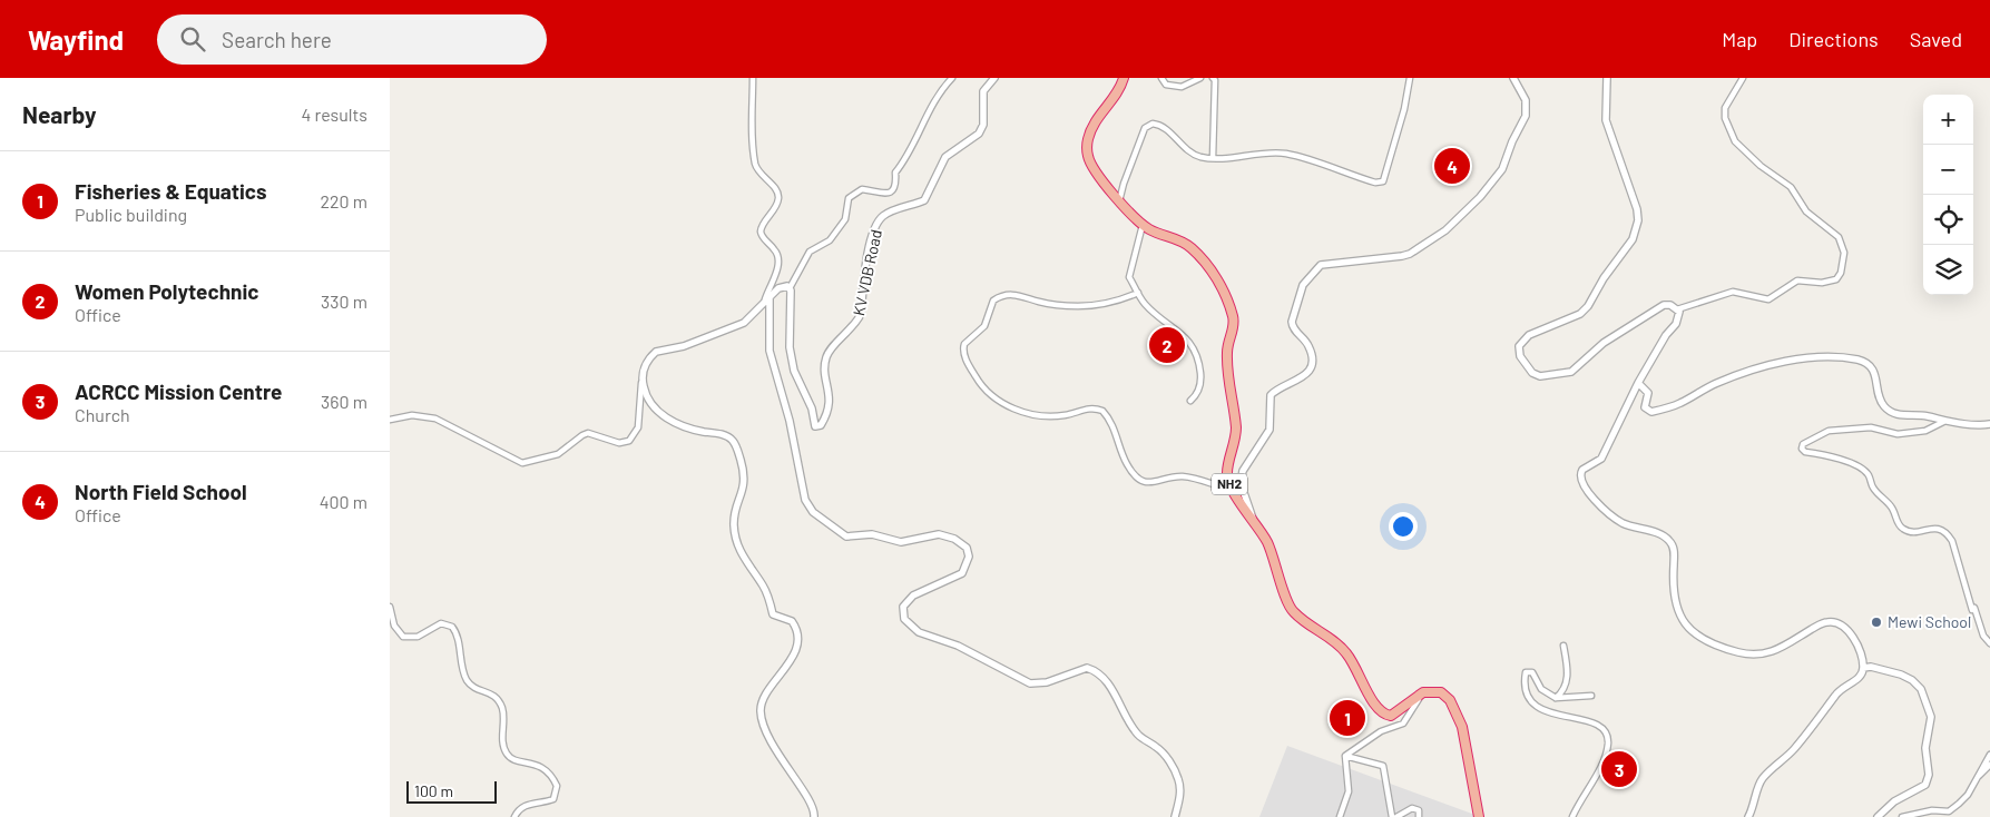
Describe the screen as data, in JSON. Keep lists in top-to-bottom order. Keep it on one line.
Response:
{"streets":{"highway":["NH2"],"street":["KV VDB Road"]},"places":["Mewi School"],"scale_bar":"100 m","page":{"header":"Wayfind","search":"Search here","nav":["Map","Directions","Saved"],"heading":["Nearby","4 results"],"map_buttons":["+","−"],"pins":["4","2","1","3"],"list":[{"mark":"1","name":"Fisheries & Equatics","note":"Public building","value":"220 m"},{"mark":"2","name":"Women Polytechnic","note":"Office","value":"330 m"},{"mark":"3","name":"ACRCC Mission Centre","note":"Church","value":"360 m"},{"mark":"4","name":"North Field School","note":"Office","value":"400 m"}],"scale":"100 m"}}
